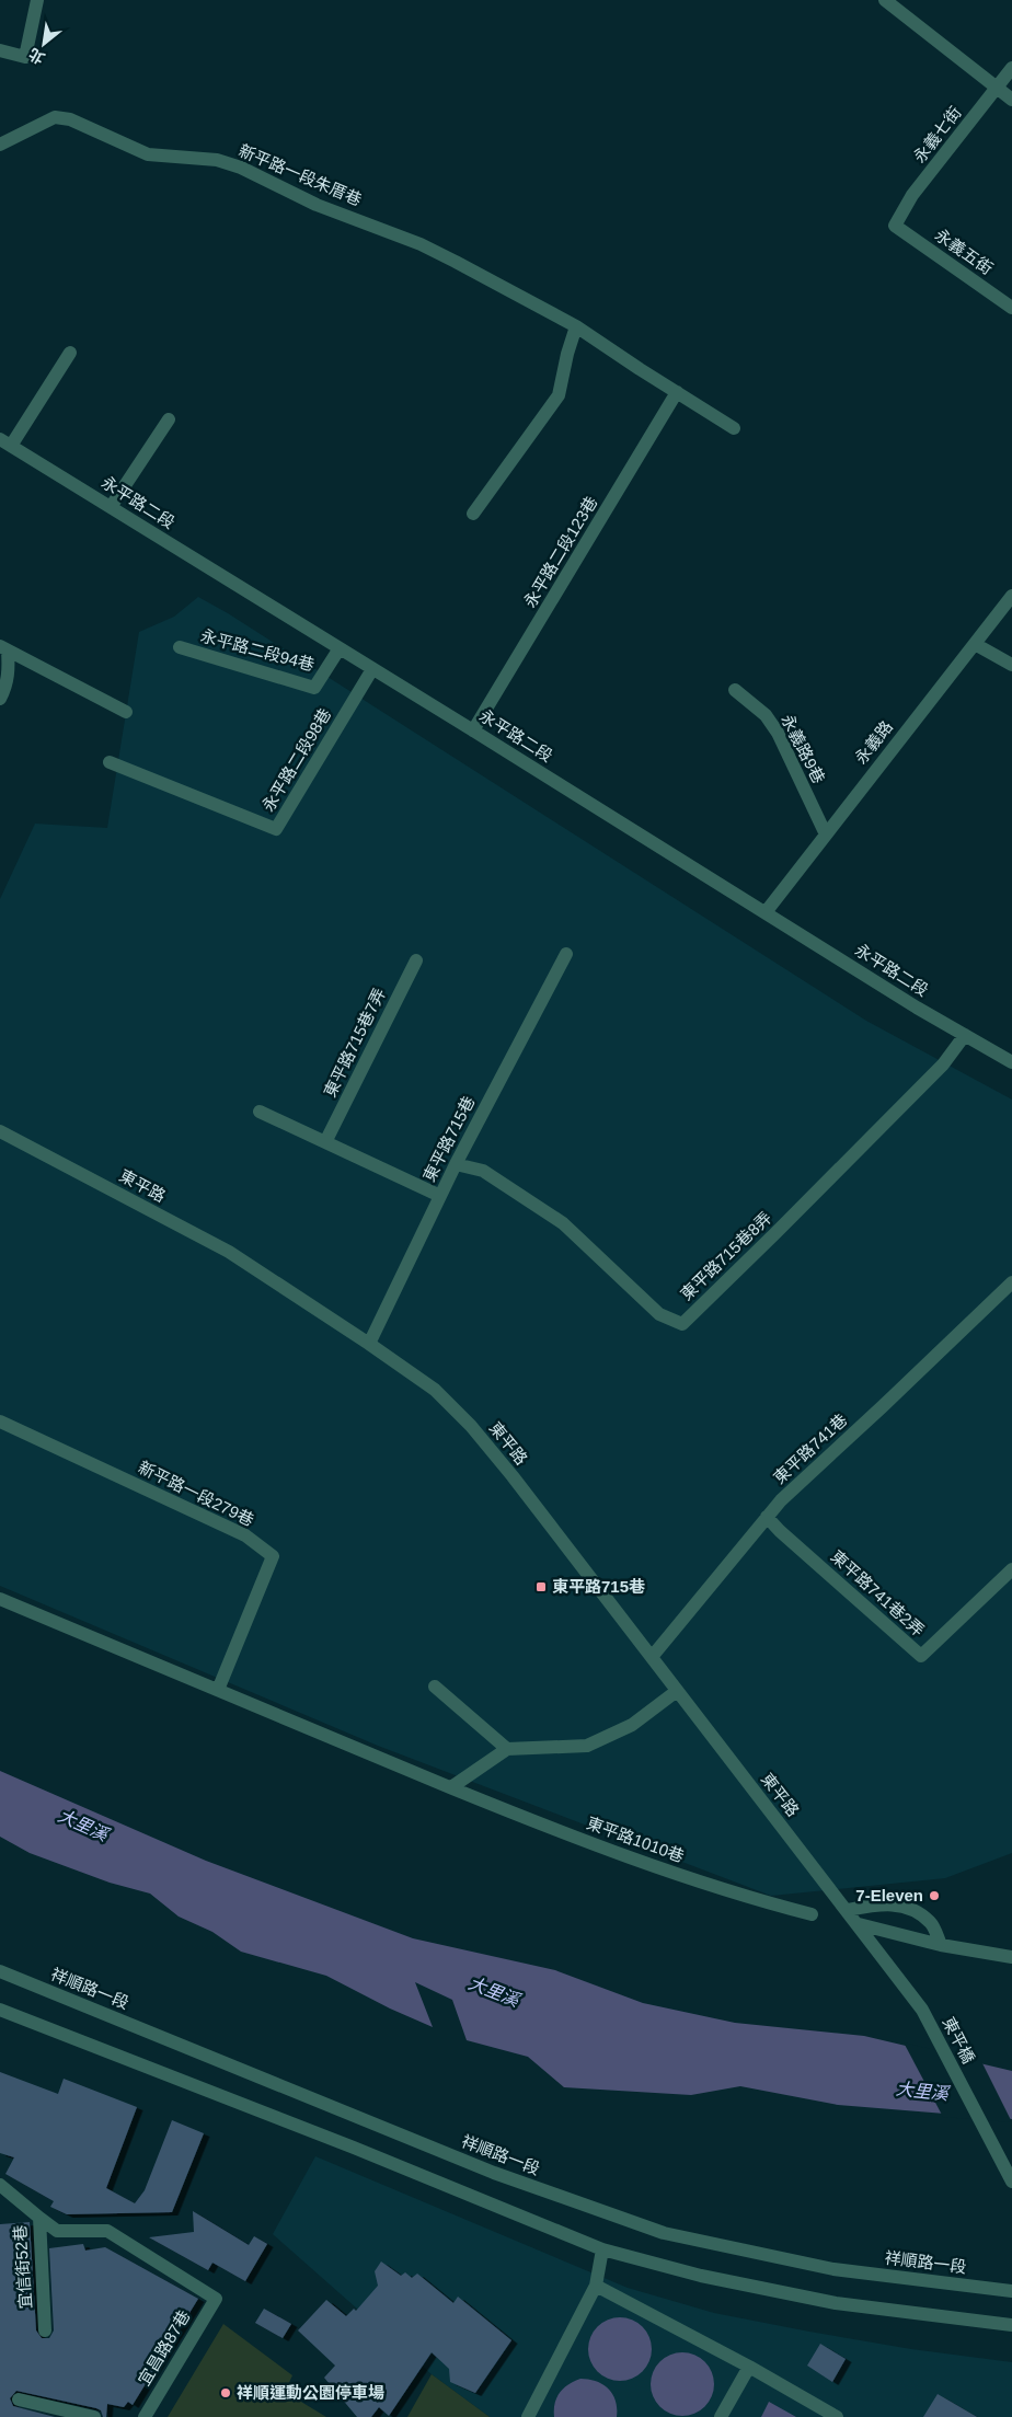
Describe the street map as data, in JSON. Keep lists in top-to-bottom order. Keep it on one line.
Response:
{"streets":{"street":["永義七街","新平路一段朱厝巷","永義五街","永平路二段","永平路二段123巷","永平路二段94巷","永義路","永義路9巷","永平路二段98巷","東平路715巷7弄","東平路715巷","東平路","東平路715巷8弄","東平路741巷","新平路一段279巷","東平路741巷2弄","東平路1010巷","祥順路一段","東平橋","宜信街52巷","宜昌路87巷"]},"crossings":[["永義七街","永義五街"],["新平路一段朱厝巷","永平路二段123巷"],["永平路二段","永平路二段123巷"],["永平路二段","永平路二段94巷"],["永平路二段","永義路"],["永平路二段","永平路二段98巷"],["永平路二段","東平路715巷8弄"],["永義路","永義路9巷"],["東平路715巷","東平路"],["東平路715巷","東平路715巷8弄"],["東平路","東平路741巷"],["東平路","東平橋"],["東平路741巷","東平路741巷2弄"],["新平路一段279巷","東平路1010巷"],["宜信街52巷","宜昌路87巷"]],"water":["大里溪"],"places":{"transit":["東平路715巷"],"other":["7-Eleven","祥順運動公園停車場"]},"north":"bottom left"}
